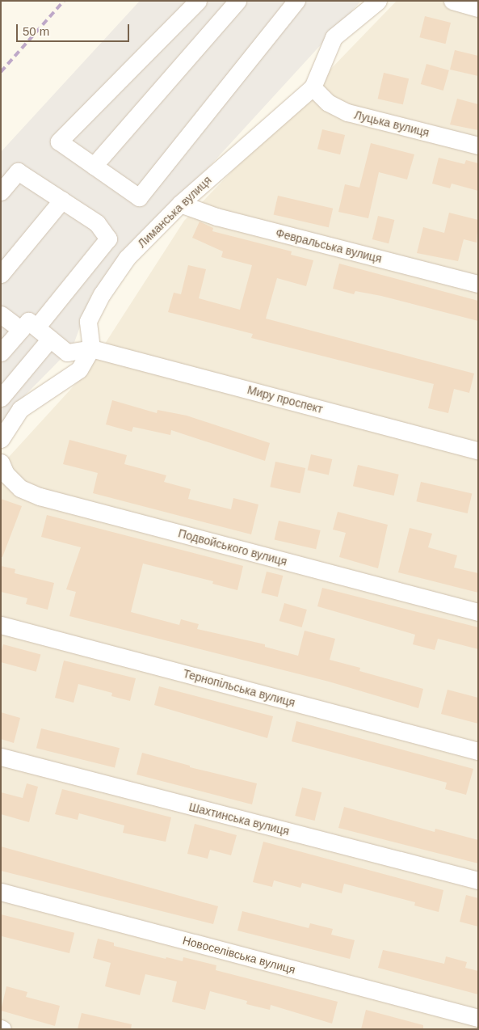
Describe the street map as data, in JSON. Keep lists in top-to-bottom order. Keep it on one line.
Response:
{"streets":{"street":["Луцька вулиця","Лиманська вулиця","Февральська вулиця","Миру проспект","Подвойського вулиця","Тернопільська вулиця","Шахтинська вулиця","Новоселівська вулиця"]},"crossings":[["Луцька вулиця","Лиманська вулиця"],["Лиманська вулиця","Февральська вулиця"],["Лиманська вулиця","Миру проспект"]],"scale_bar":"50 m"}
